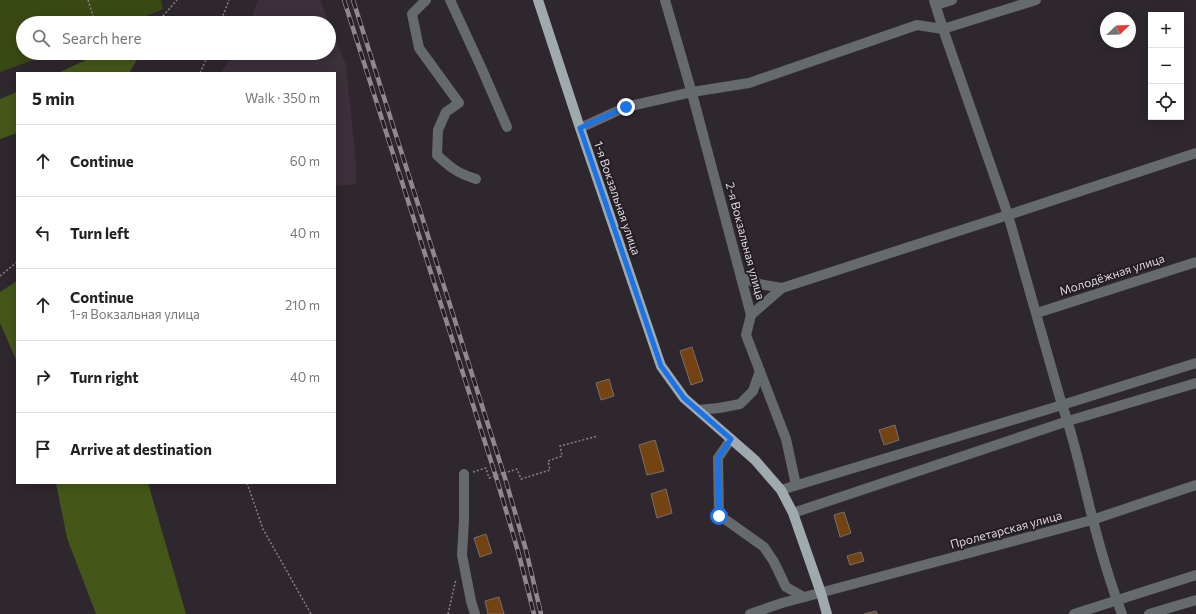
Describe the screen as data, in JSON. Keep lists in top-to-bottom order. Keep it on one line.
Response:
{"streets":{"main road":["1-я Вокзальная улица"],"street":["2-я Вокзальная улица","Молодёжная улица","Пролетарская улица"]},"north":"top right","page":{"map_buttons":["+","−"],"search":"Search here","heading":["5 min","Walk · 350 m"],"list":[["Continue","60 m"],["Turn left","40 m"],["Continue","1-я Вокзальная улица","210 m"],["Turn right","40 m"],"Arrive at destination"]}}
